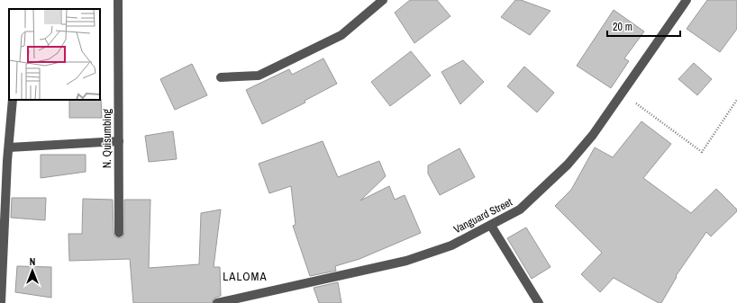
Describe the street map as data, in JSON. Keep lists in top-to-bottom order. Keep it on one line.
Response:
{"streets":{"street":["N. Quisumbing","Vanguard Street"]},"districts":["LALOMA"],"scale_bar":"20 m","north":"top"}
